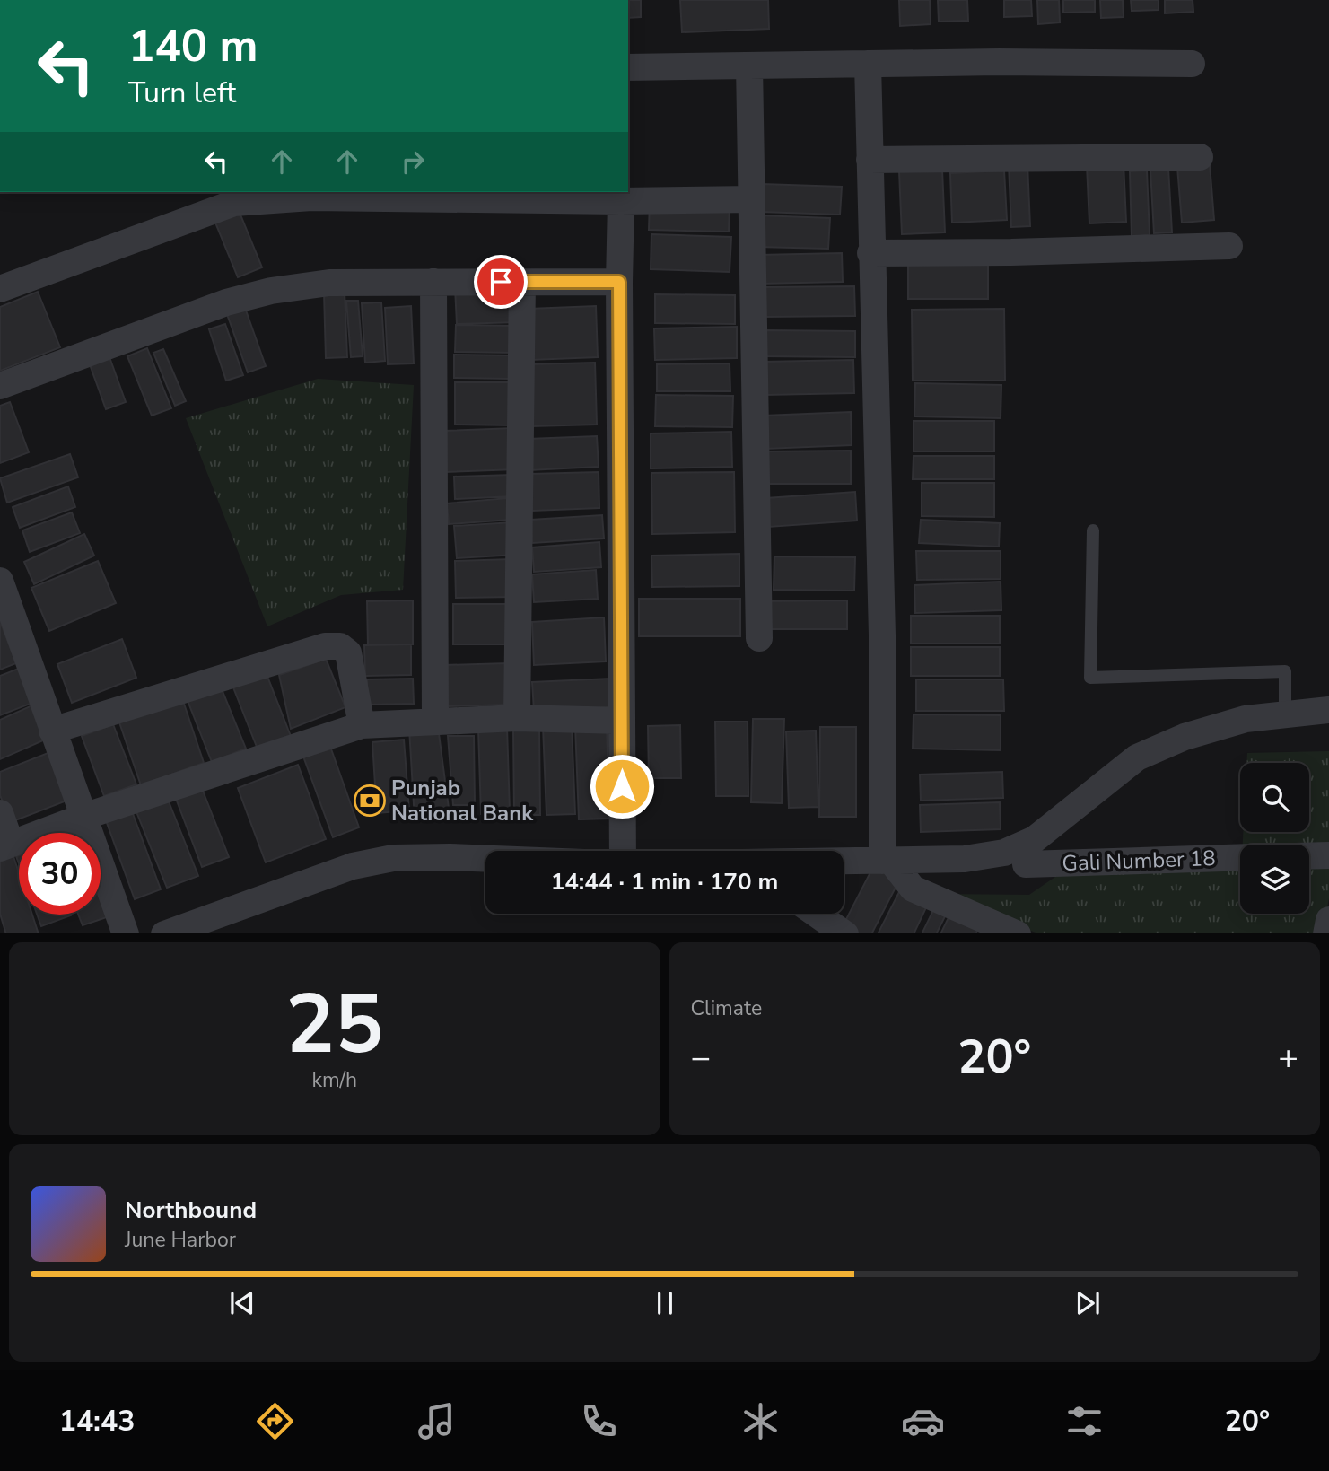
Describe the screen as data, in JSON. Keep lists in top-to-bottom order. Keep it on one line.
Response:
{"streets":{"street":["Gali Number 18"]},"places":{"bank":["Punjab National Bank"]},"page":{"turn":["140 m","Turn left"],"limit":"30","trip":"14:44 · 1 min · 170 m","tile":[["25","km/h"],"Climate"],"heat":["−","20°","+"],"song":["Northbound","June Harbor"],"tabs":["14:43","20°"]}}
